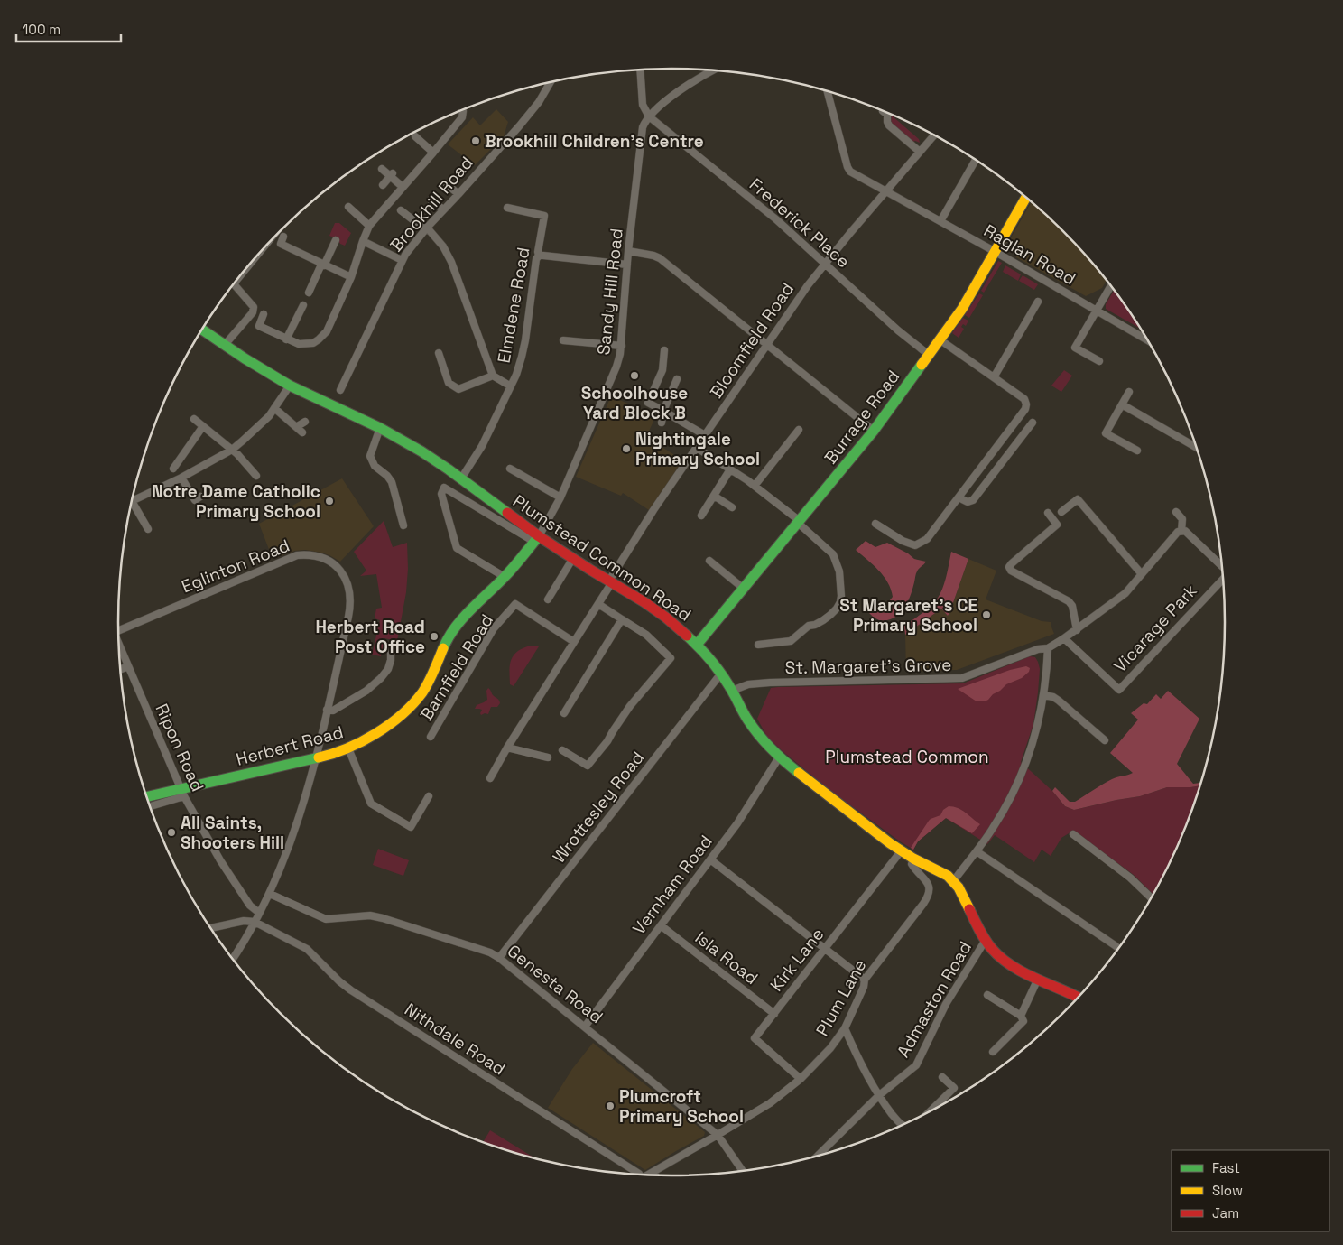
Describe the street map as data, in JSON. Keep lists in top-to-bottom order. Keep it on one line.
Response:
{"streets":{"street":["Brookhill Road","Frederick Place","Raglan Road","Sandy Hill Road","Elmdene Road","Bloomfield Road","Burrage Road","Plumstead Common Road","Eglinton Road","Vicarage Park","St. Margaret's Grove","Barnfield Road","Herbert Road","Ripon Road","Wrottesley Road","Vernham Road","Isla Road","Kirk Lane","Genesta Road","Plum Lane","Admaston Road","Nithdale Road"]},"crossings":[["Frederick Place","Sandy Hill Road"],["Frederick Place","Bloomfield Road"],["Frederick Place","Burrage Road"],["Raglan Road","Bloomfield Road"],["Raglan Road","Burrage Road"],["Sandy Hill Road","Plumstead Common Road"],["Sandy Hill Road","Herbert Road"],["Elmdene Road","Plumstead Common Road"],["Bloomfield Road","Plumstead Common Road"],["Burrage Road","Plumstead Common Road"],["Plumstead Common Road","St. Margaret's Grove"],["Plumstead Common Road","Herbert Road"],["Plumstead Common Road","Wrottesley Road"],["Plumstead Common Road","Vernham Road"],["Plumstead Common Road","Kirk Lane"],["Plumstead Common Road","Plum Lane"],["Plumstead Common Road","Admaston Road"],["Eglinton Road","Herbert Road"],["Eglinton Road","Ripon Road"],["Eglinton Road","Genesta Road"],["Eglinton Road","Nithdale Road"],["Vicarage Park","St. Margaret's Grove"],["Herbert Road","Ripon Road"],["Wrottesley Road","Genesta Road"],["Vernham Road","Isla Road"],["Vernham Road","Genesta Road"],["Isla Road","Kirk Lane"],["Kirk Lane","Plum Lane"],["Genesta Road","Plum Lane"]],"parks":["Plumstead Common"],"places":["Brookhill Children’s Centre","Schoolhouse Yard Block B","Nightingale Primary School","Notre Dame Catholic Primary School","St Margaret's CE Primary School","Herbert Road Post Office","All Saints, Shooters Hill","Plumcroft Primary School"],"legend":["Fast","Slow","Jam"],"scale_bar":"100 m"}
